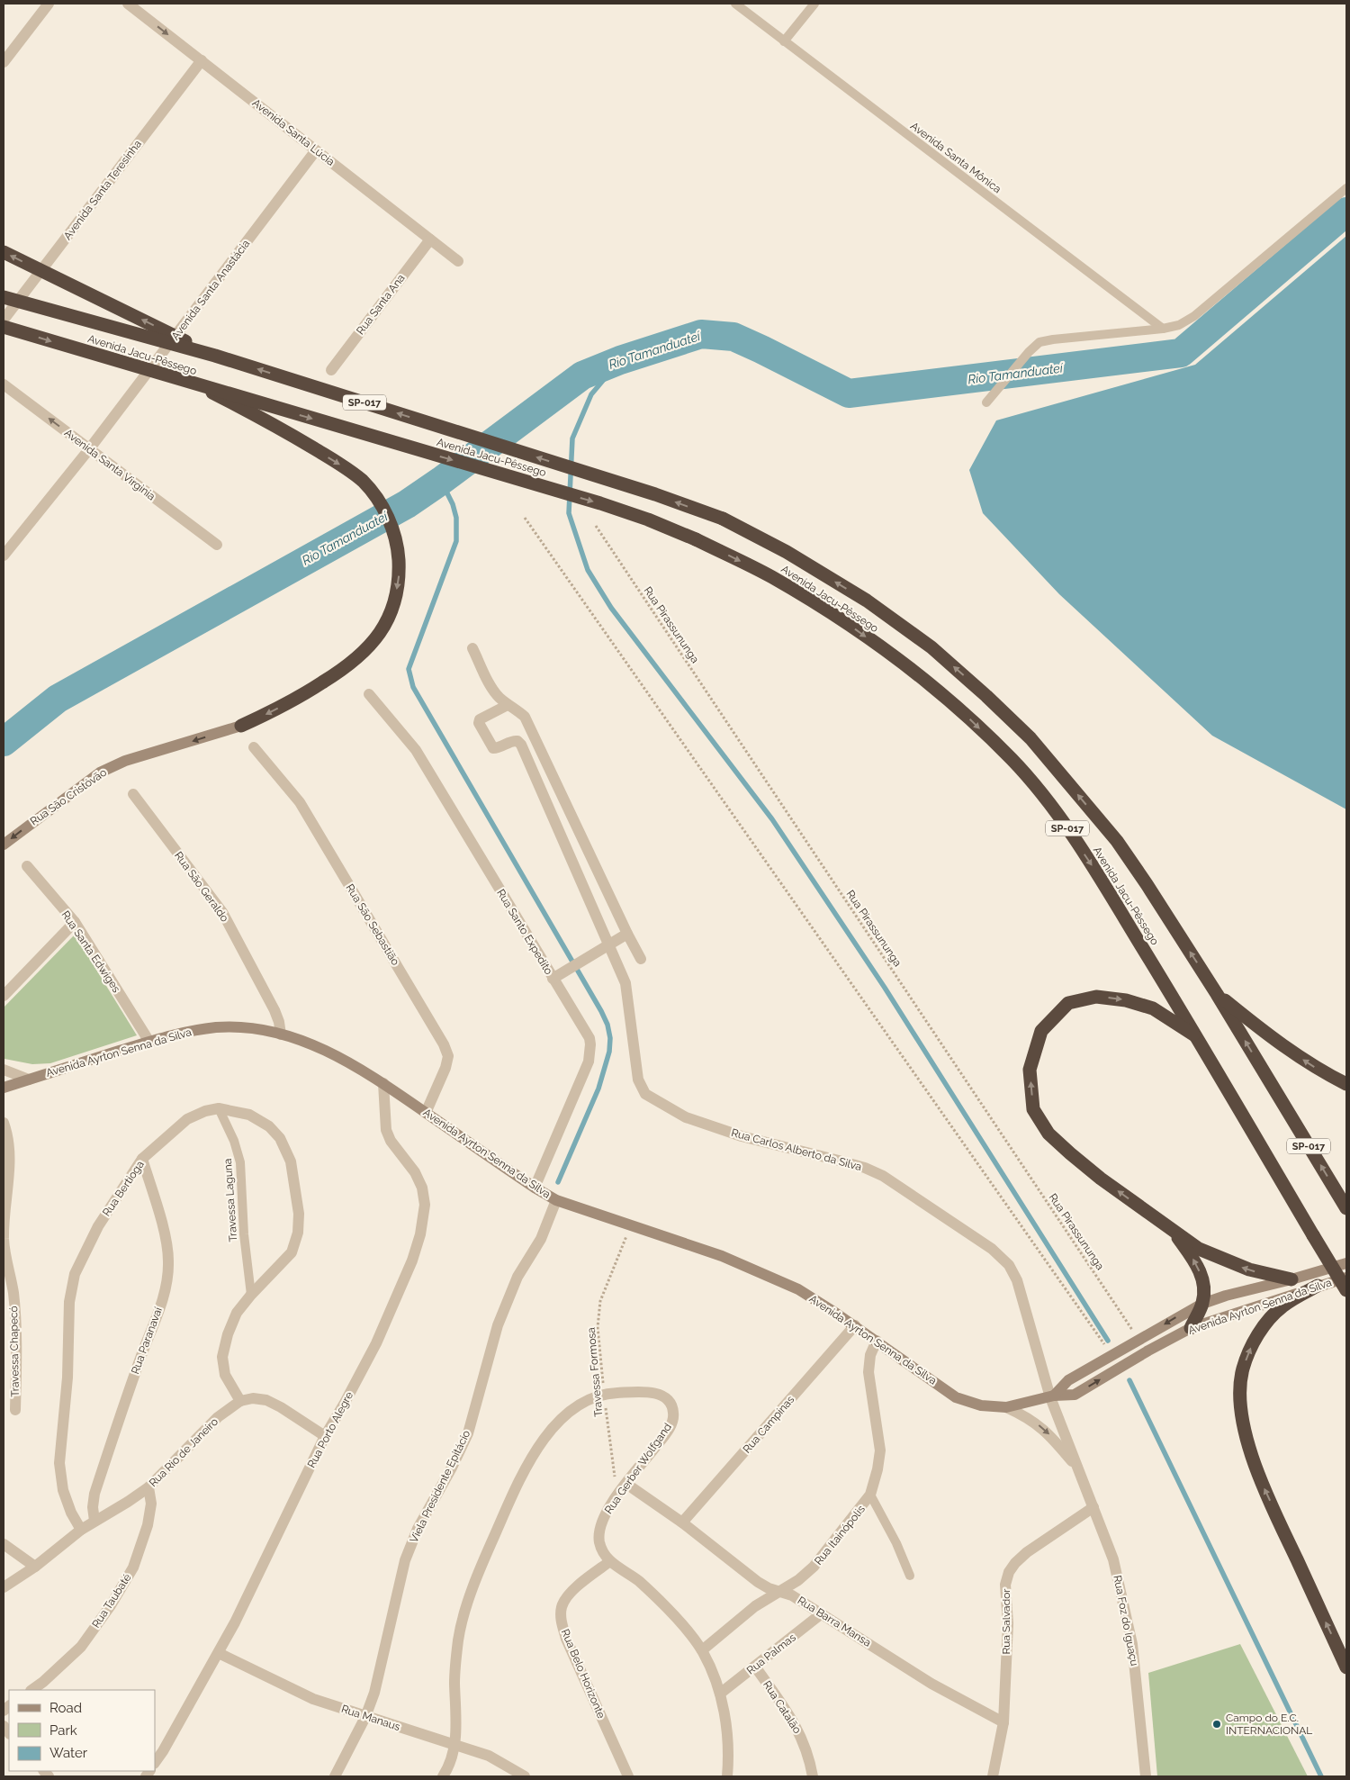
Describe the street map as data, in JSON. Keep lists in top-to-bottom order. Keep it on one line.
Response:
{"streets":{"highway":["Avenida Jacu-Pêssego","SP-017"],"main road":["Rua São Cristóvão","Avenida Ayrton Senna da Silva"],"street":["Avenida Santa Lúcia","Avenida Santa Teresinha","Avenida Santa Anastácia","Rua Santa Ana","Avenida Santa Virginia","Rua São Geraldo","Rua São Sebastião","Rua Santo Expedito","Rua Santa Edwiges","Rua Carlos Alberto da Silva","Rua Bertioga","Rua Paranavaí","Travessa Chapecó","Rua Campinas","Rua Porto Alegre","Rua Rio de Janeiro","Rua Gerber Wolfgand","Viela Presidente Epitácio","Rua Itainópolis","Rua Taubaté","Rua Foz do Iguaçu","Rua Barra Mansa","Rua Salvador","Rua Palmas","Rua Belo Horizonte","Rua Catalão","Rua Manaus"],"lane":["Avenida Santa Mônica","Travessa Laguna"],"path":["Rua Pirassununga","Travessa Formosa"]},"crossings":[["Avenida Santa Lúcia","Avenida Santa Teresinha"],["Avenida Santa Lúcia","Avenida Santa Anastácia"],["Avenida Santa Lúcia","Rua Santa Ana"],["Avenida Santa Anastácia","Avenida Santa Virginia"],["Rua Pirassununga","Avenida Ayrton Senna da Silva"],["Rua São Geraldo","Avenida Ayrton Senna da Silva"],["Rua São Sebastião","Avenida Ayrton Senna da Silva"],["Rua Santo Expedito","Avenida Ayrton Senna da Silva"],["Rua Santa Edwiges","Avenida Ayrton Senna da Silva"],["Avenida Ayrton Senna da Silva","Rua Carlos Alberto da Silva"],["Avenida Ayrton Senna da Silva","Travessa Formosa"],["Avenida Ayrton Senna da Silva","Rua Campinas"],["Avenida Ayrton Senna da Silva","Rua Porto Alegre"],["Avenida Ayrton Senna da Silva","Viela Presidente Epitácio"],["Avenida Ayrton Senna da Silva","Rua Itainópolis"],["Avenida Ayrton Senna da Silva","Rua Foz do Iguaçu"],["Rua Carlos Alberto da Silva","Rua Foz do Iguaçu"],["Rua Bertioga","Travessa Laguna"],["Rua Bertioga","Rua Paranavaí"],["Rua Bertioga","Rua Rio de Janeiro"],["Rua Paranavaí","Rua Rio de Janeiro"],["Travessa Formosa","Rua Gerber Wolfgand"],["Rua Campinas","Rua Barra Mansa"],["Rua Porto Alegre","Rua Manaus"],["Rua Rio de Janeiro","Rua Taubaté"],["Rua Gerber Wolfgand","Rua Itainópolis"],["Rua Gerber Wolfgand","Rua Barra Mansa"],["Rua Gerber Wolfgand","Rua Palmas"],["Rua Gerber Wolfgand","Rua Belo Horizonte"],["Rua Gerber Wolfgand","Rua Manaus"],["Viela Presidente Epitácio","Rua Manaus"],["Rua Itainópolis","Rua Barra Mansa"],["Rua Foz do Iguaçu","Rua Salvador"],["Rua Barra Mansa","Rua Salvador"],["Rua Barra Mansa","Rua Palmas"],["Rua Palmas","Rua Catalão"]],"one_way":["Avenida Santa Virginia","Rua São Cristóvão"],"water":["Rio Tamanduateí"],"places":["Campo do E.C. INTERNACIONAL"],"legend":["Road","Park","Water"]}
